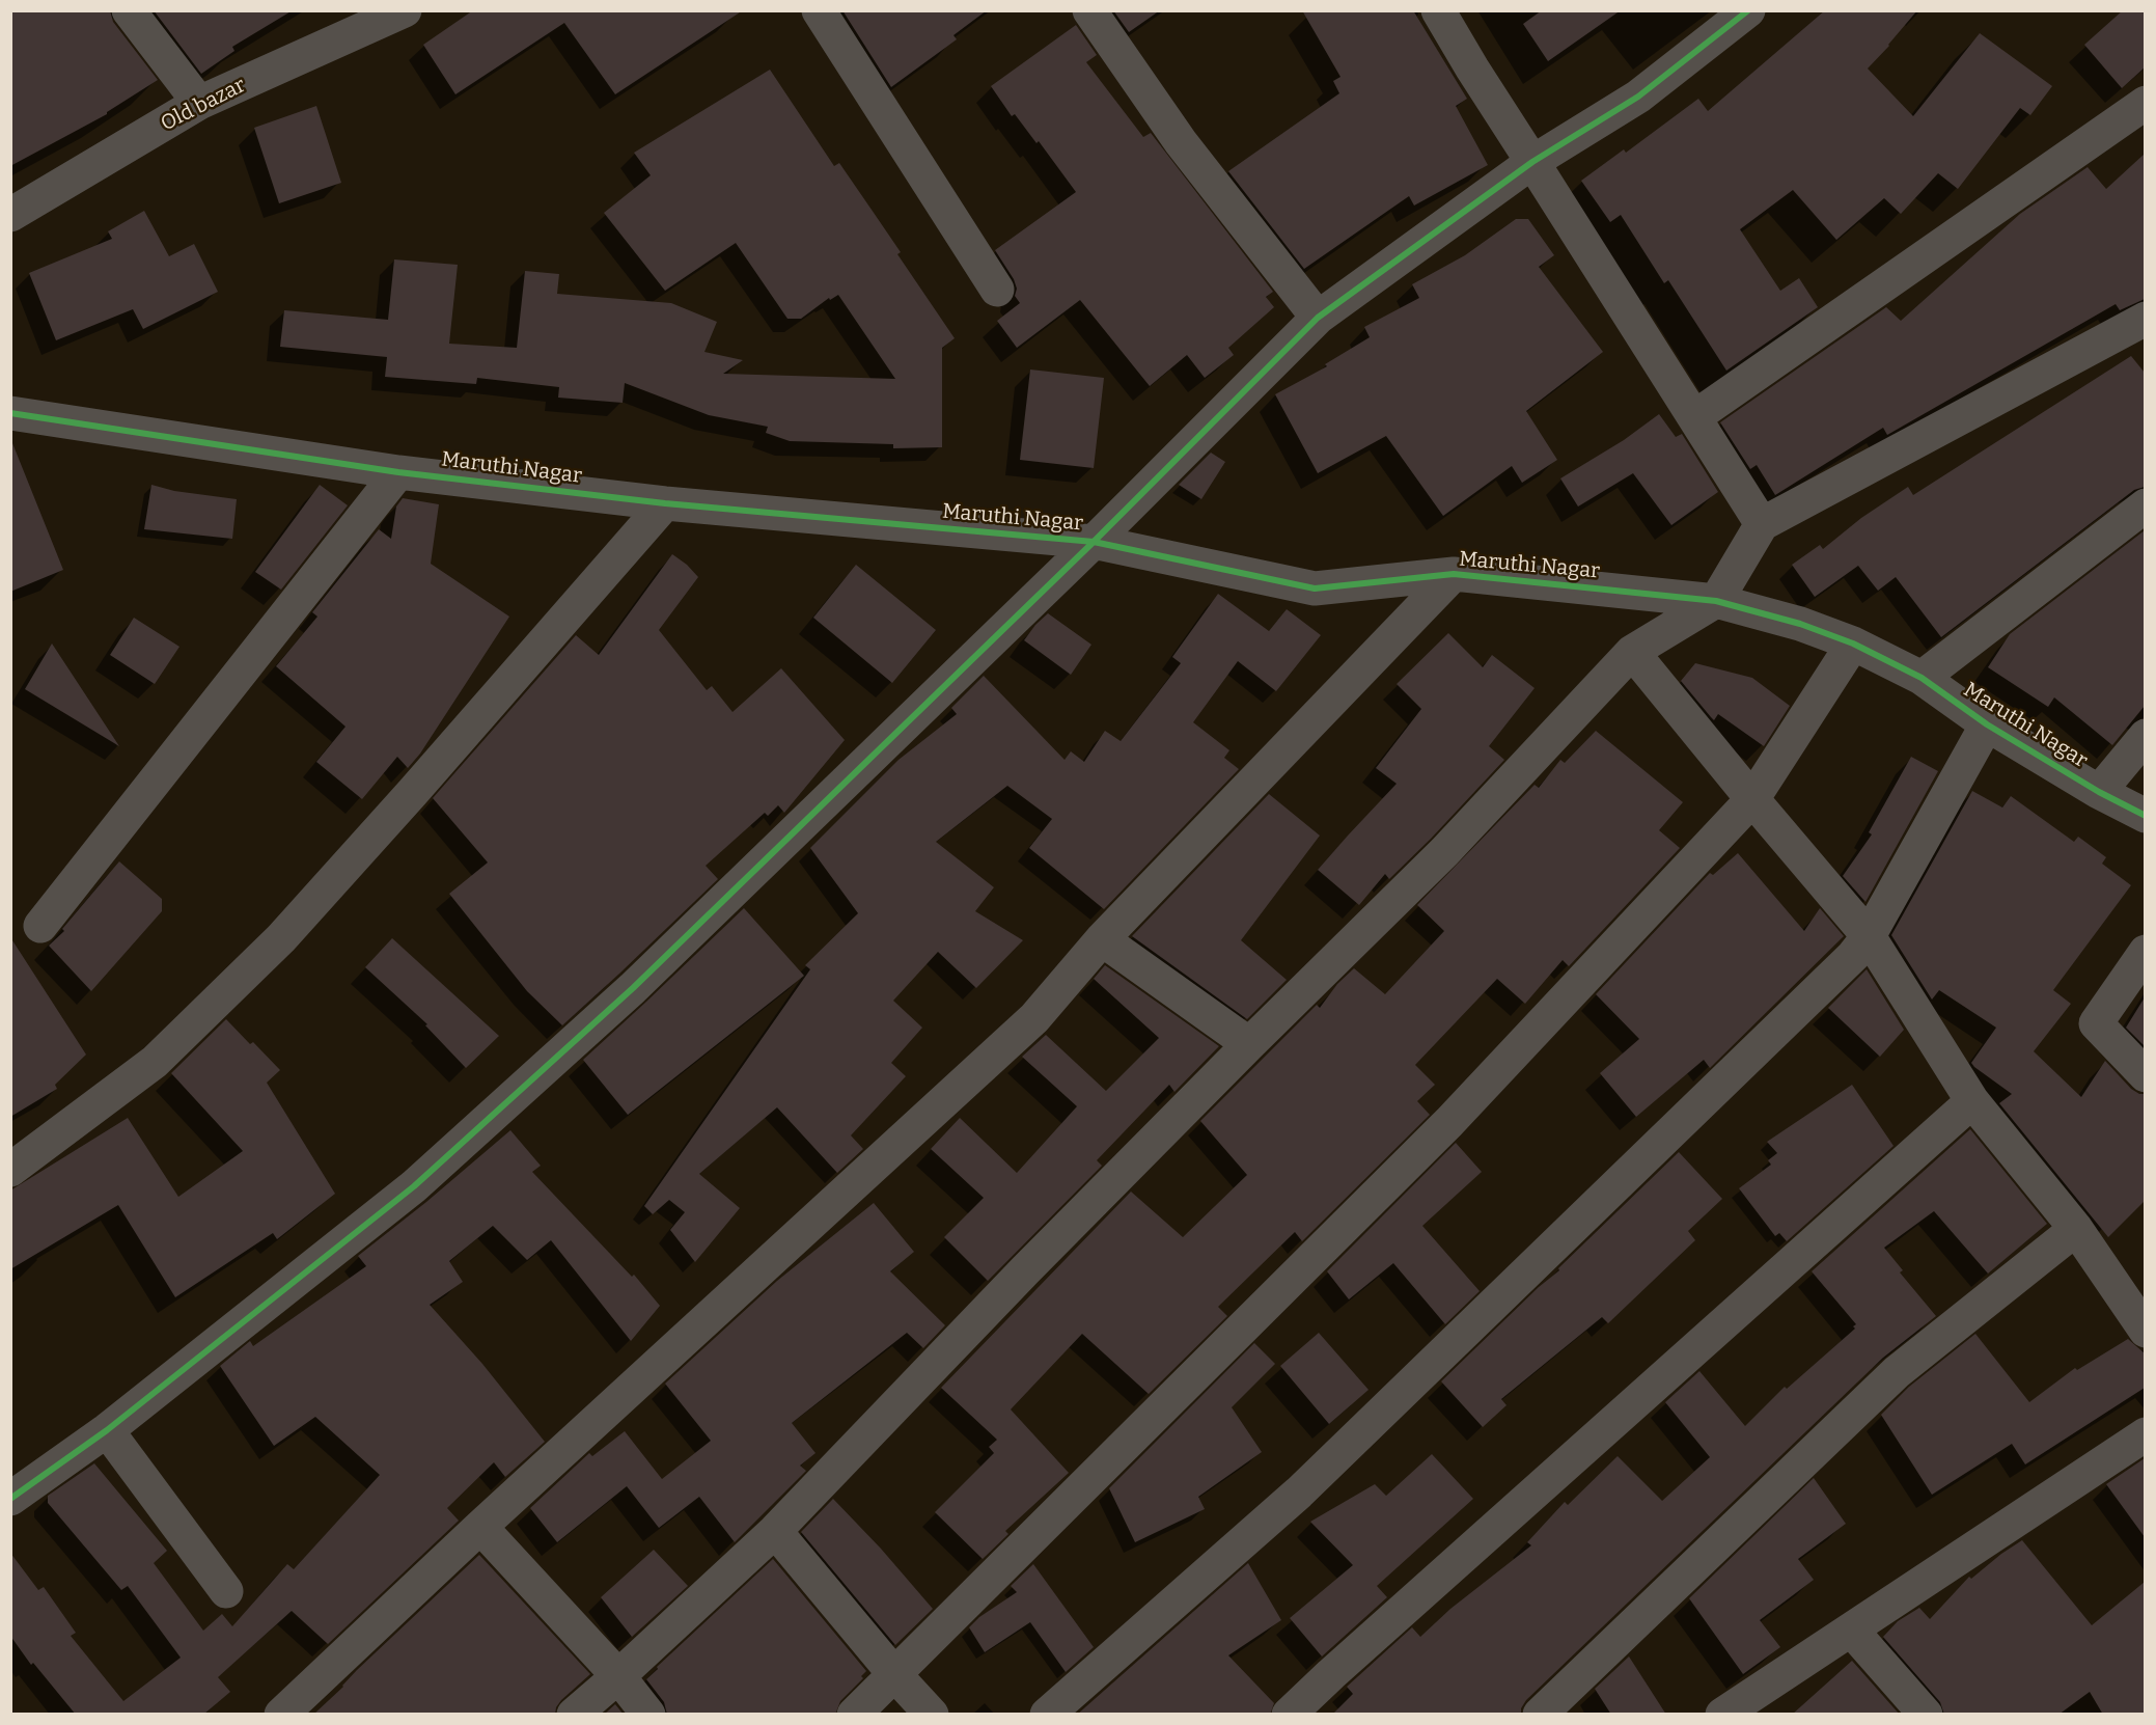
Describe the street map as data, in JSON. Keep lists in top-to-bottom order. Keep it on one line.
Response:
{"streets":{"street":["Old bazar","Maruthi Nagar"]}}
